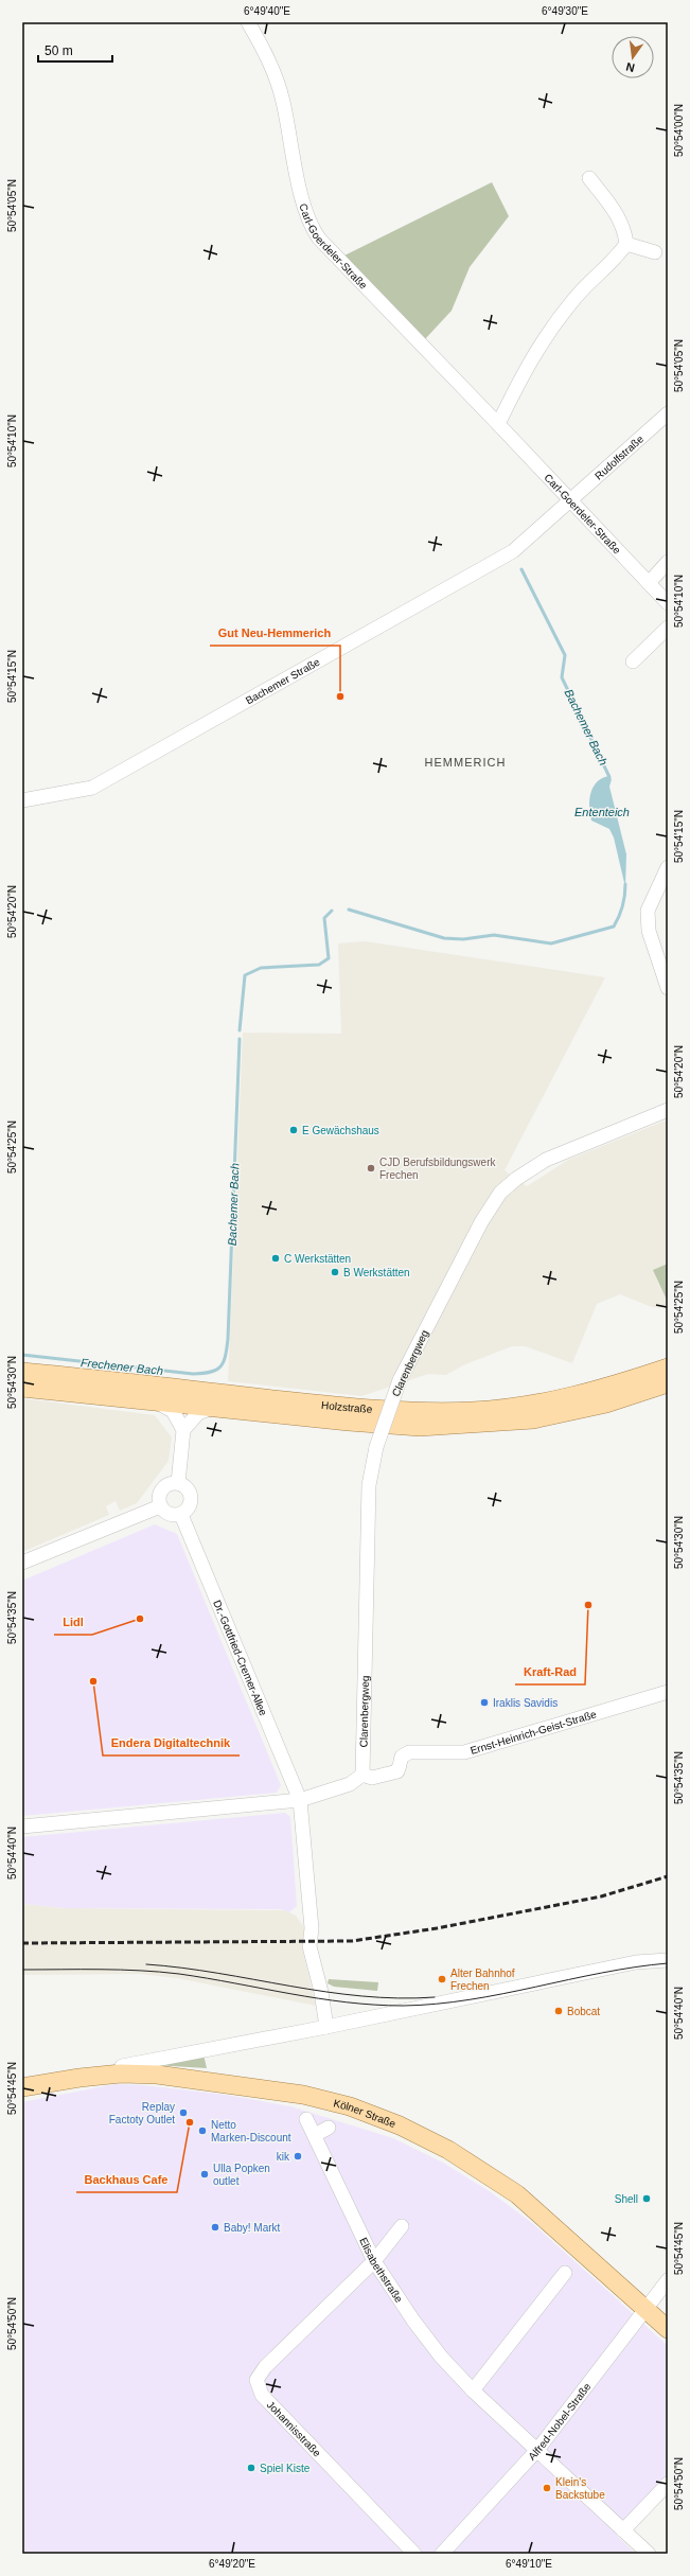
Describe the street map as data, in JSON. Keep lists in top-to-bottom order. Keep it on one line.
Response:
{"streets":{"main road":["Holzstraße","Kölner Straße"],"street":["Carl-Goerdeler-Straße","Rudolfstraße","Bachemer Straße","Clarenbergweg","Dr.-Gottfried-Cremer-Allee","Ernst-Heinrich-Geist-Straße","Elisabethstraße","Alfred-Nobel-Straße","Johannisstraße"]},"crossings":[["Carl-Goerdeler-Straße","Rudolfstraße"],["Carl-Goerdeler-Straße","Bachemer Straße"],["Rudolfstraße","Bachemer Straße"],["Clarenbergweg","Ernst-Heinrich-Geist-Straße"],["Kölner Straße","Alfred-Nobel-Straße"],["Elisabethstraße","Alfred-Nobel-Straße"],["Elisabethstraße","Johannisstraße"]],"districts":["HEMMERICH"],"water":["Bachemer Bach","Ententeich","Frechener Bach"],"places":["Gut Neu-Hemmerich","E Gewächshaus","CJD Berufsbildungswerk Frechen","C Werkstätten","B Werkstätten","Kraft-Rad","Lidl","Endera Digitaltechnik","Iraklis Savidis","Alter Bahnhof Frechen","Bobcat","Replay Factoty Outlet","Backhaus Cafe","Netto Marken-Discount","kik","Ulla Popken outlet","Shell","Baby! Markt","Spiel Kiste","Klein's Backstube"],"scale_bar":"50 m","north":"bottom","coordinates":["6°49'40\"E","6°49'30\"E","50°54'00\"N","50°54'05\"N","50°54'10\"N","50°54'15\"N","50°54'20\"N","50°54'25\"N","50°54'30\"N","50°54'35\"N","50°54'40\"N","50°54'45\"N","50°54'50\"N","6°49'20\"E","6°49'10\"E"]}
